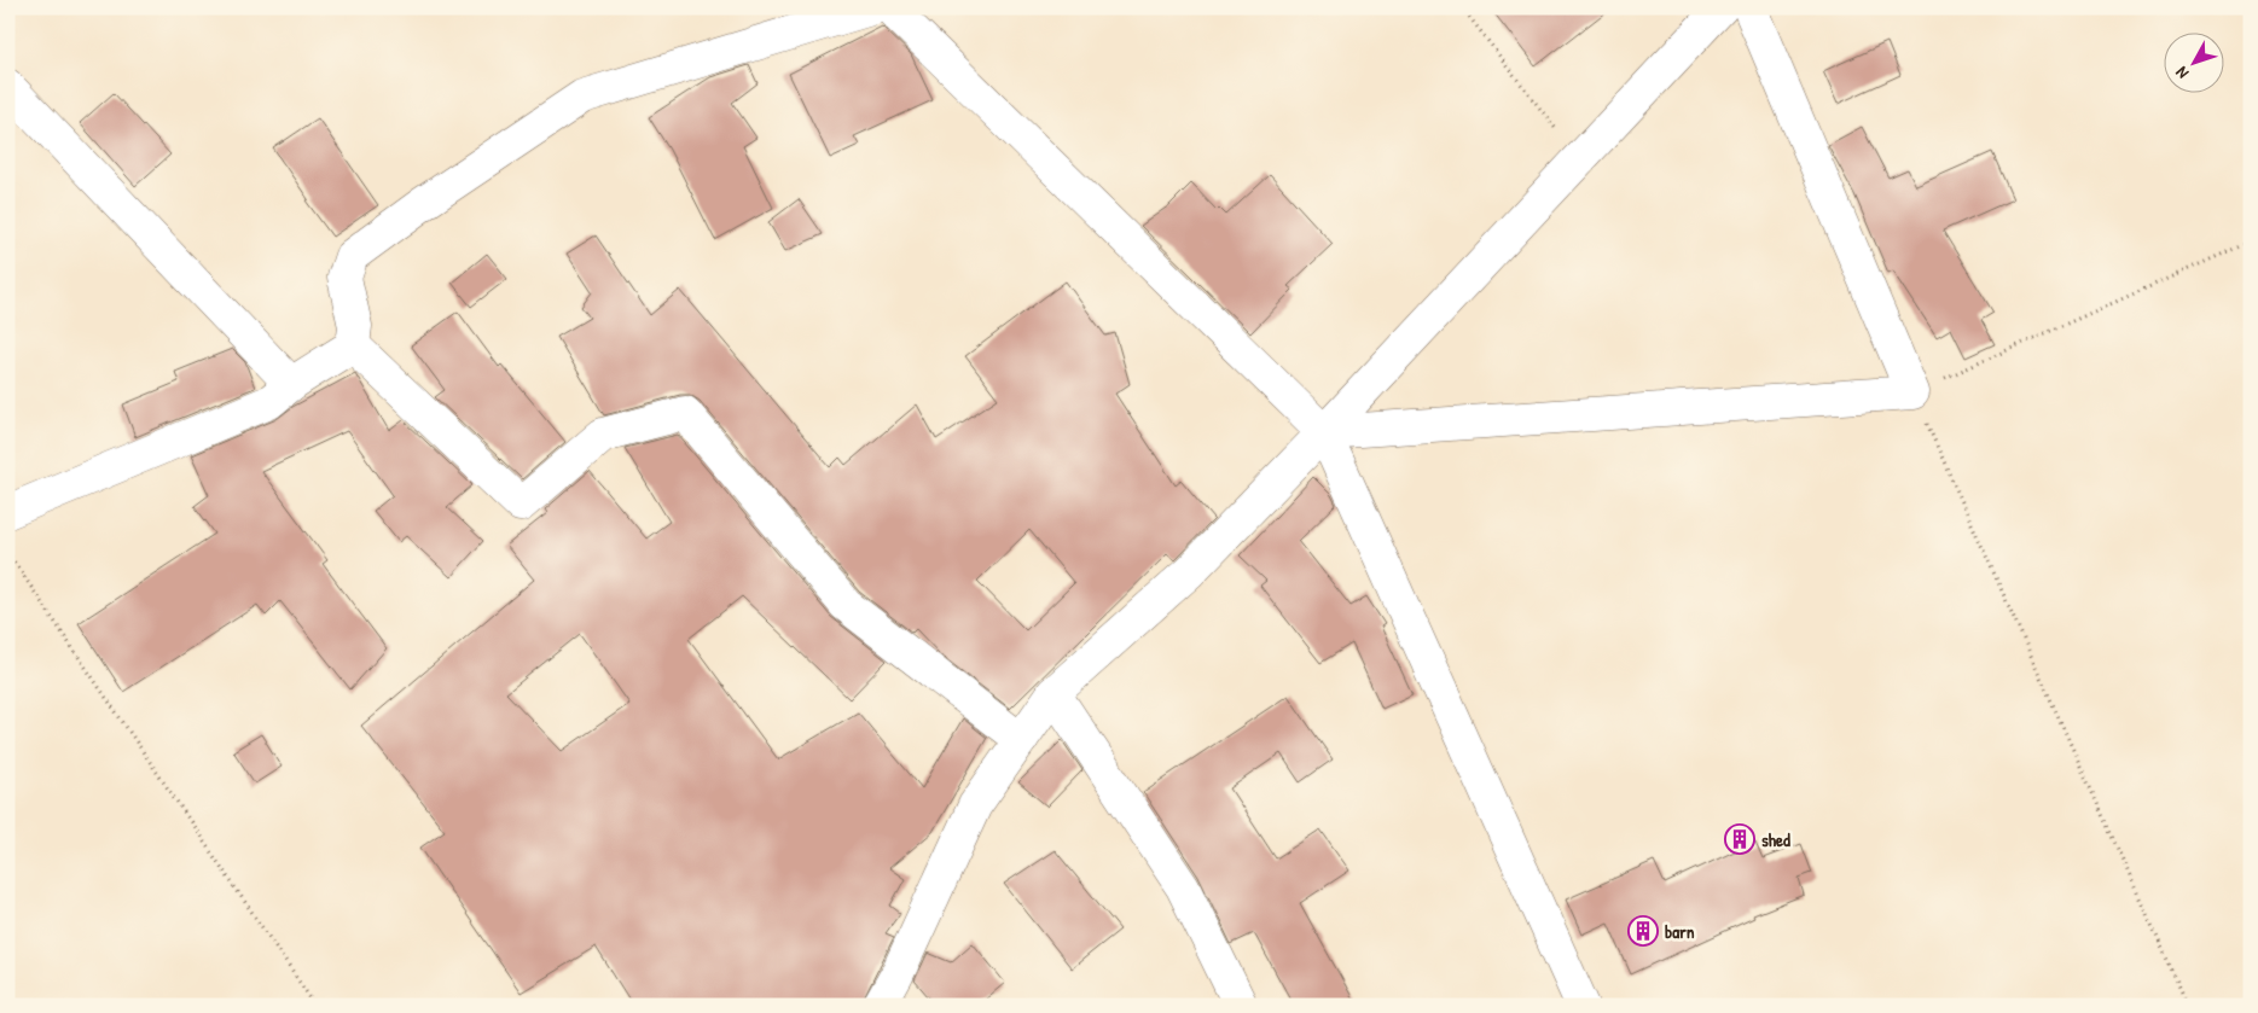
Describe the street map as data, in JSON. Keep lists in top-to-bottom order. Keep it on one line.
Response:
{"places":{"building":["shed","barn"]},"north":"bottom left"}
